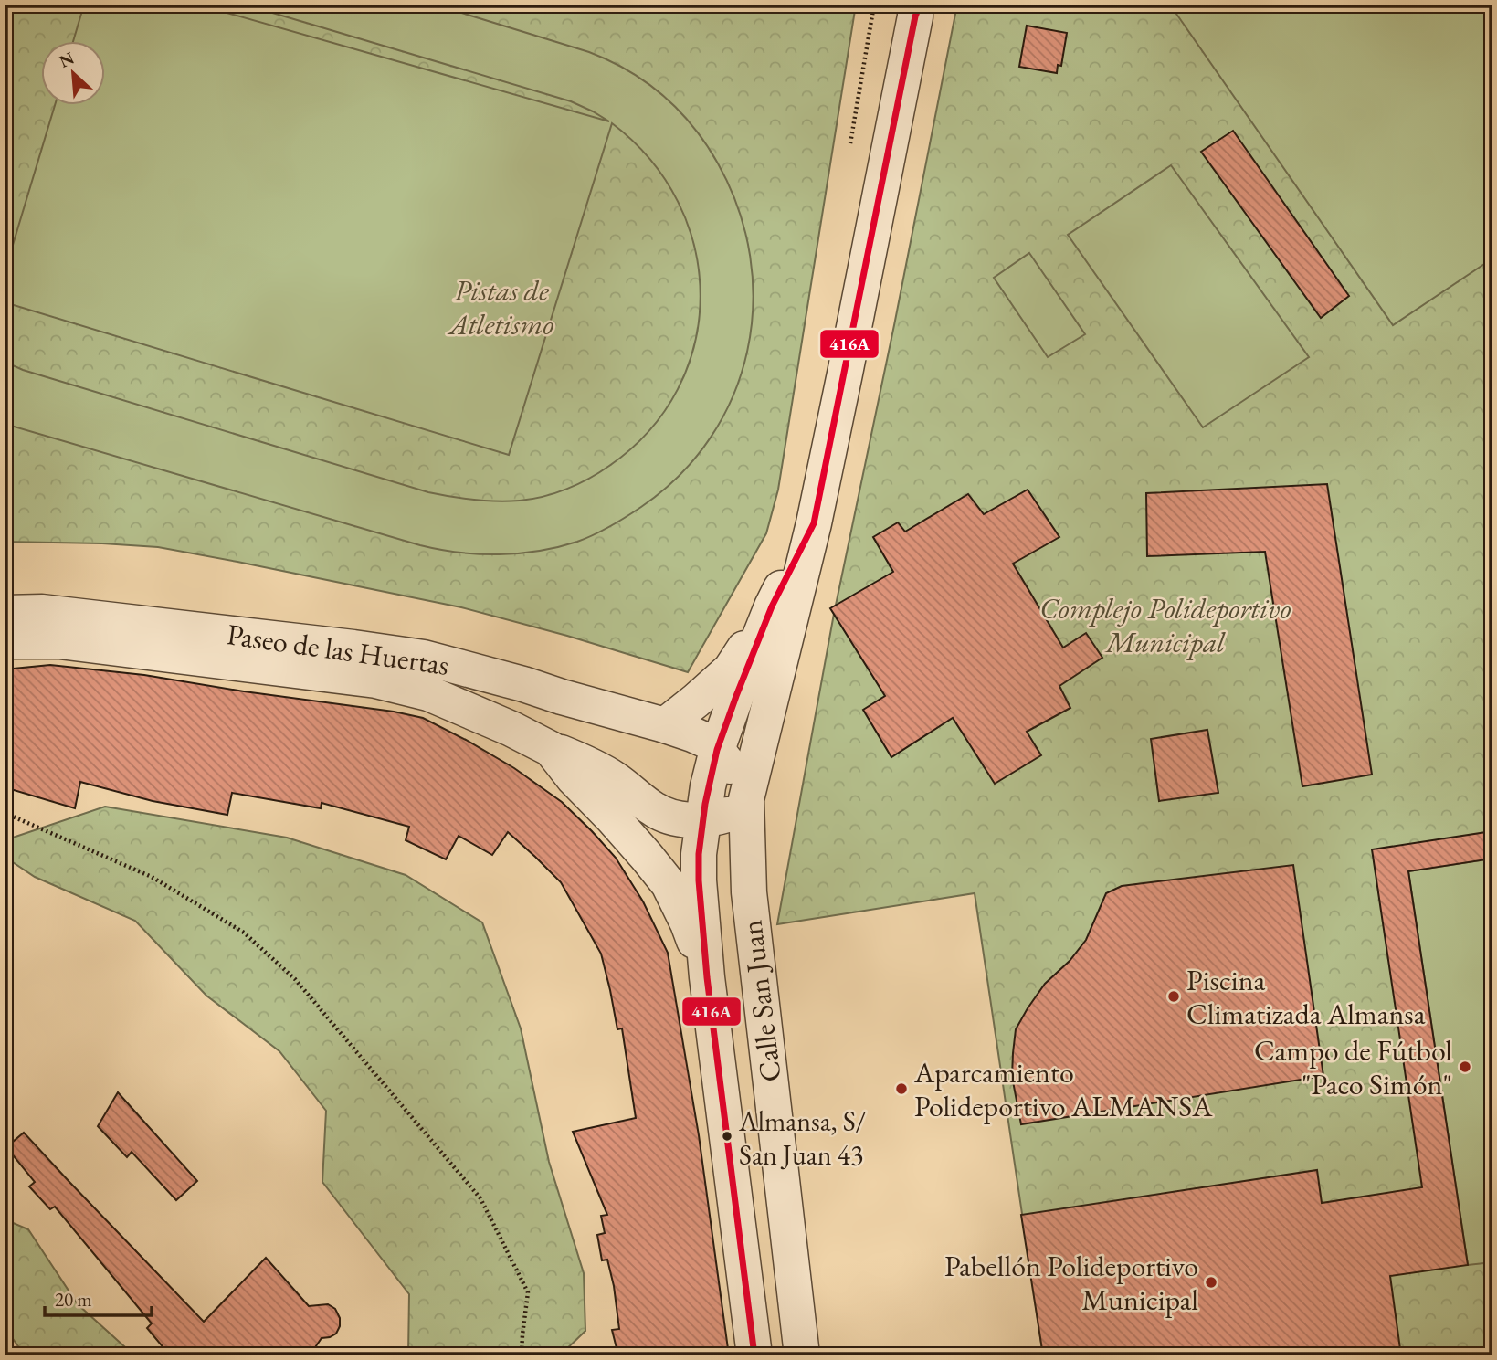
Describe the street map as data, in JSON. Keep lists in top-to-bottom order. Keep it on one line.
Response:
{"streets":{"street":["Paseo de las Huertas","Calle San Juan"]},"crossings":[["Paseo de las Huertas","Calle San Juan"]],"parks":["Pistas de Atletismo","Complejo Polideportivo Municipal"],"places":["Piscina Climatizada Almansa","Campo de Fútbol \"Paco Simón\"","Aparcamiento Polideportivo ALMANSA","Almansa, S/ San Juan 43","Pabellón Polideportivo Municipal"],"lines":["transit line 416A"],"scale_bar":"20 m","north":"top left"}
